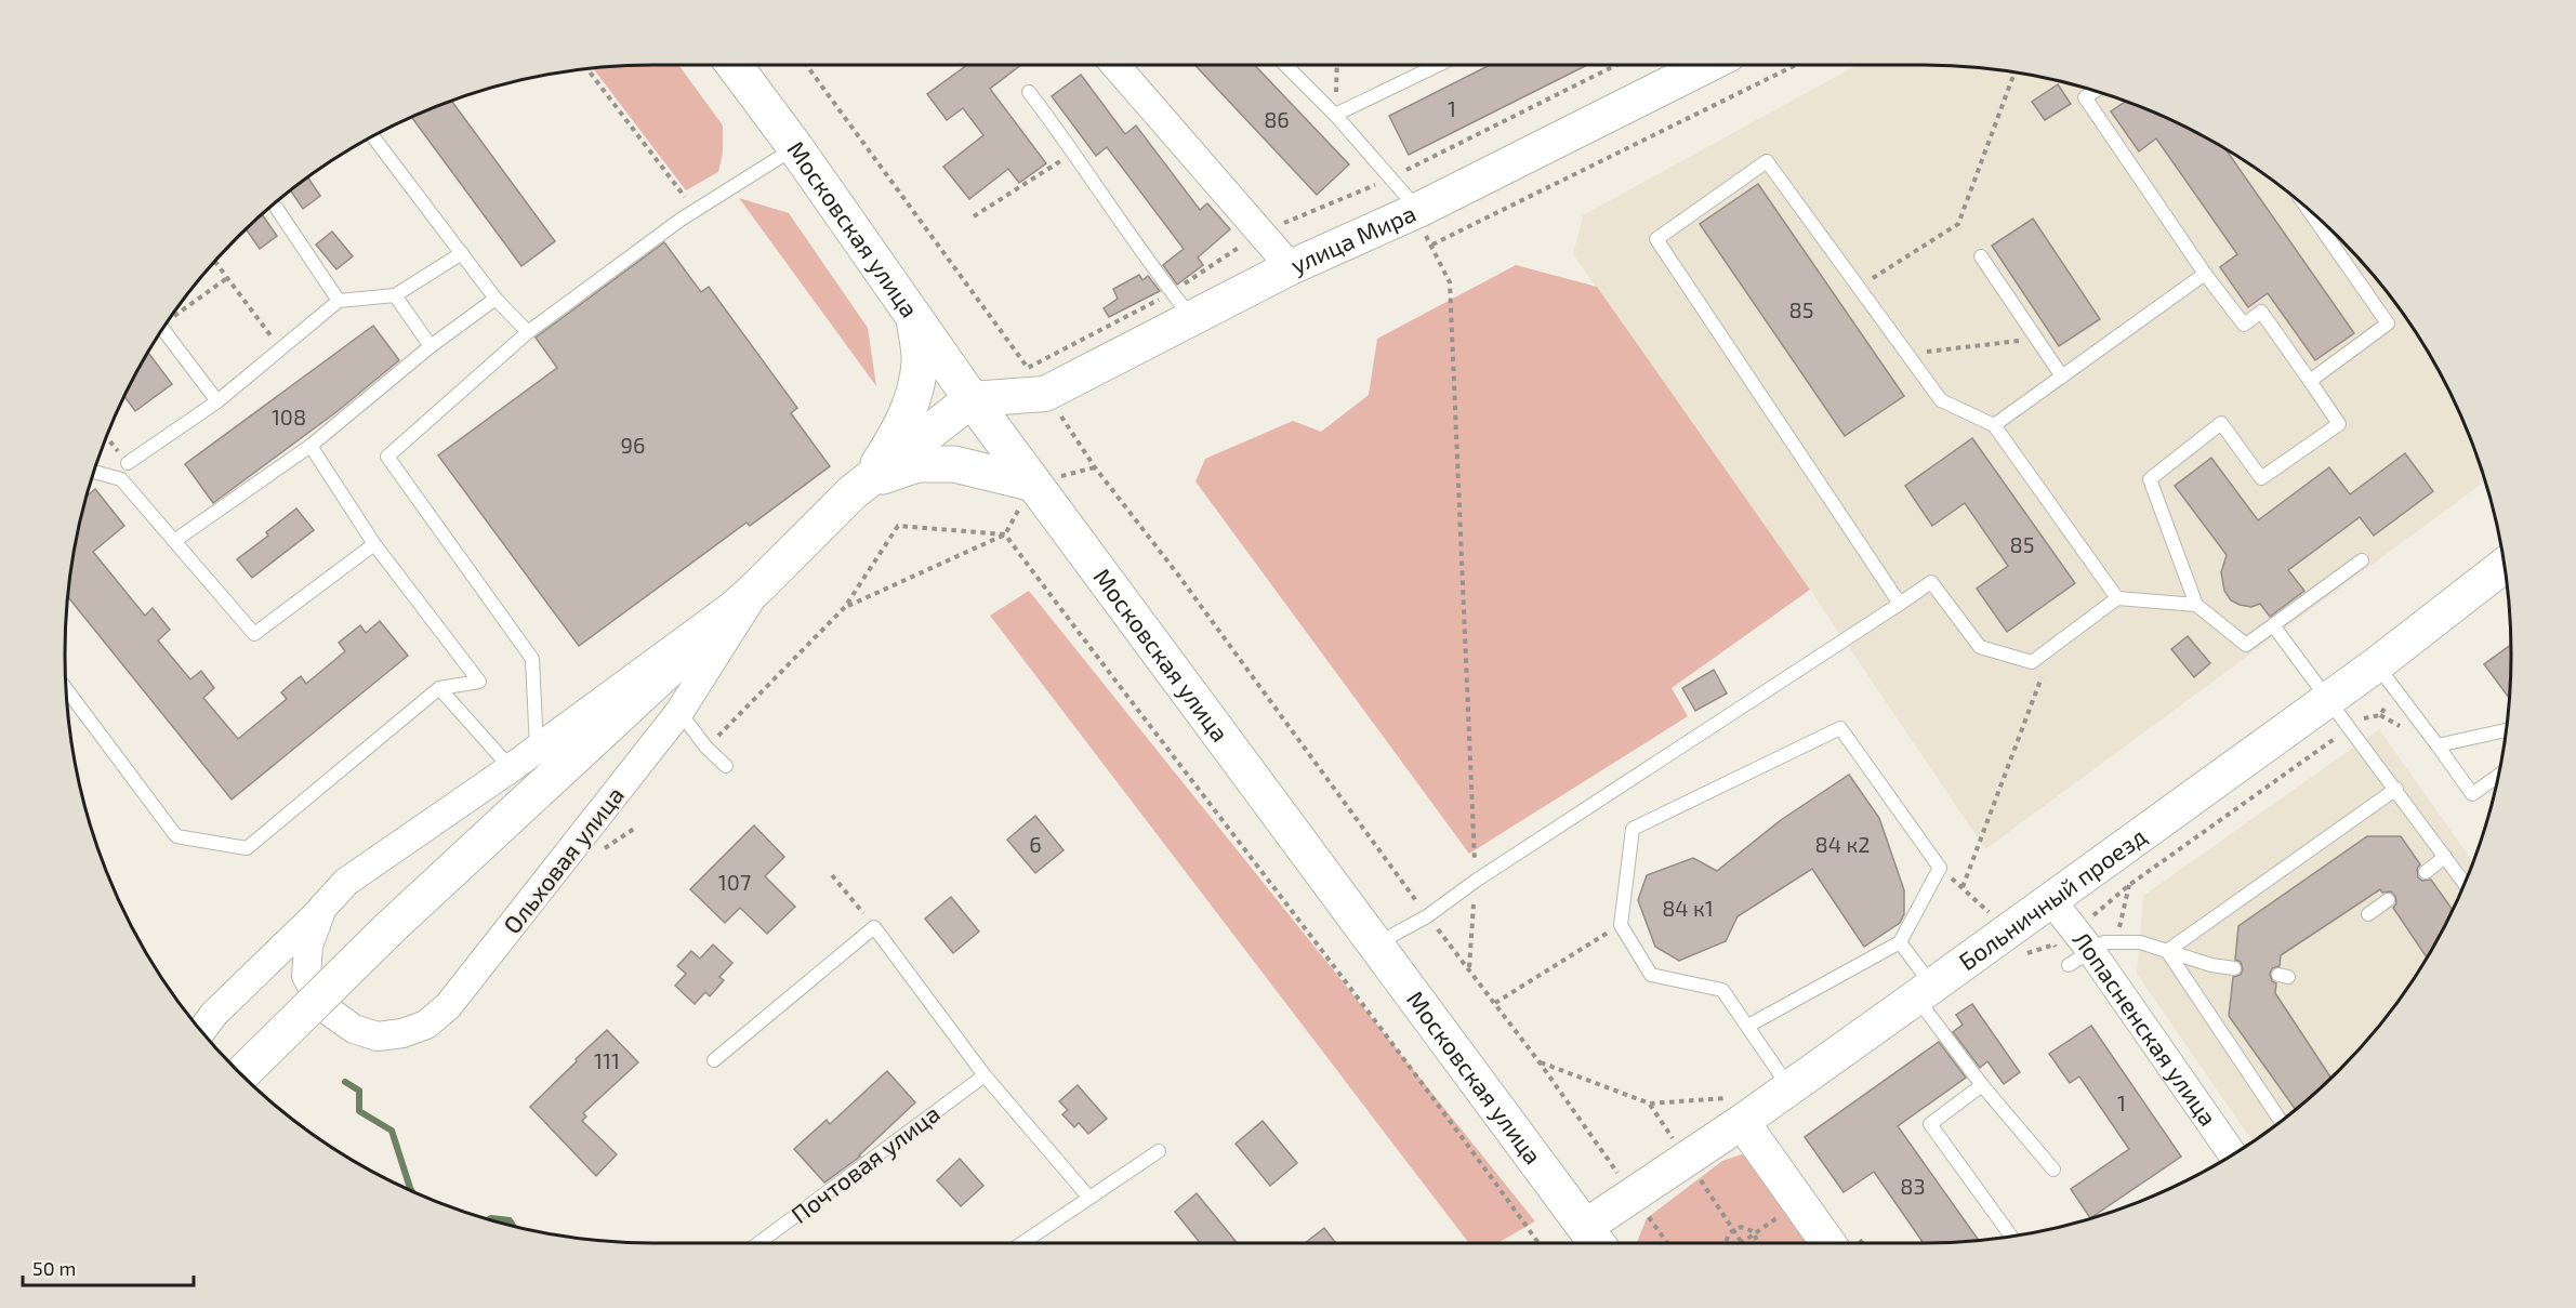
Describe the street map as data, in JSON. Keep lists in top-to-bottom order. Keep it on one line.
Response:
{"streets":{"main road":["Московская улица","Ольховая улица"],"street":["улица Мира","Больничный проезд","Лопасненская улица"],"lane":["Почтовая улица"]},"crossings":[["Московская улица","улица Мира"],["Московская улица","Ольховая улица"],["Московская улица","Больничный проезд"],["улица Мира","Ольховая улица"],["Больничный проезд","Лопасненская улица"]],"house_numbers":["1","86","85","108","96","85","6","84 к2","107","84 к1","111","1","83"],"scale_bar":"50 m"}
